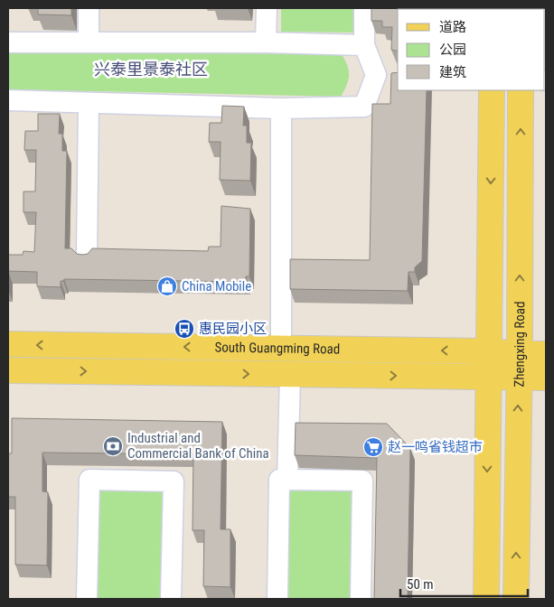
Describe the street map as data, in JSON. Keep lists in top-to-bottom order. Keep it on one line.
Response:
{"streets":{"main road":["Zhengxing Road","South Guangming Road"]},"crossings":[["Zhengxing Road","South Guangming Road"]],"districts":["兴泰里景泰社区"],"places":{"shop":["China Mobile"],"bus stop":["惠民园小区"],"bank":["Industrial and Commercial Bank of China"],"supermarket":["赵一鸣省钱超市"]},"legend":["道路","公园","建筑"],"scale_bar":"50 m"}
